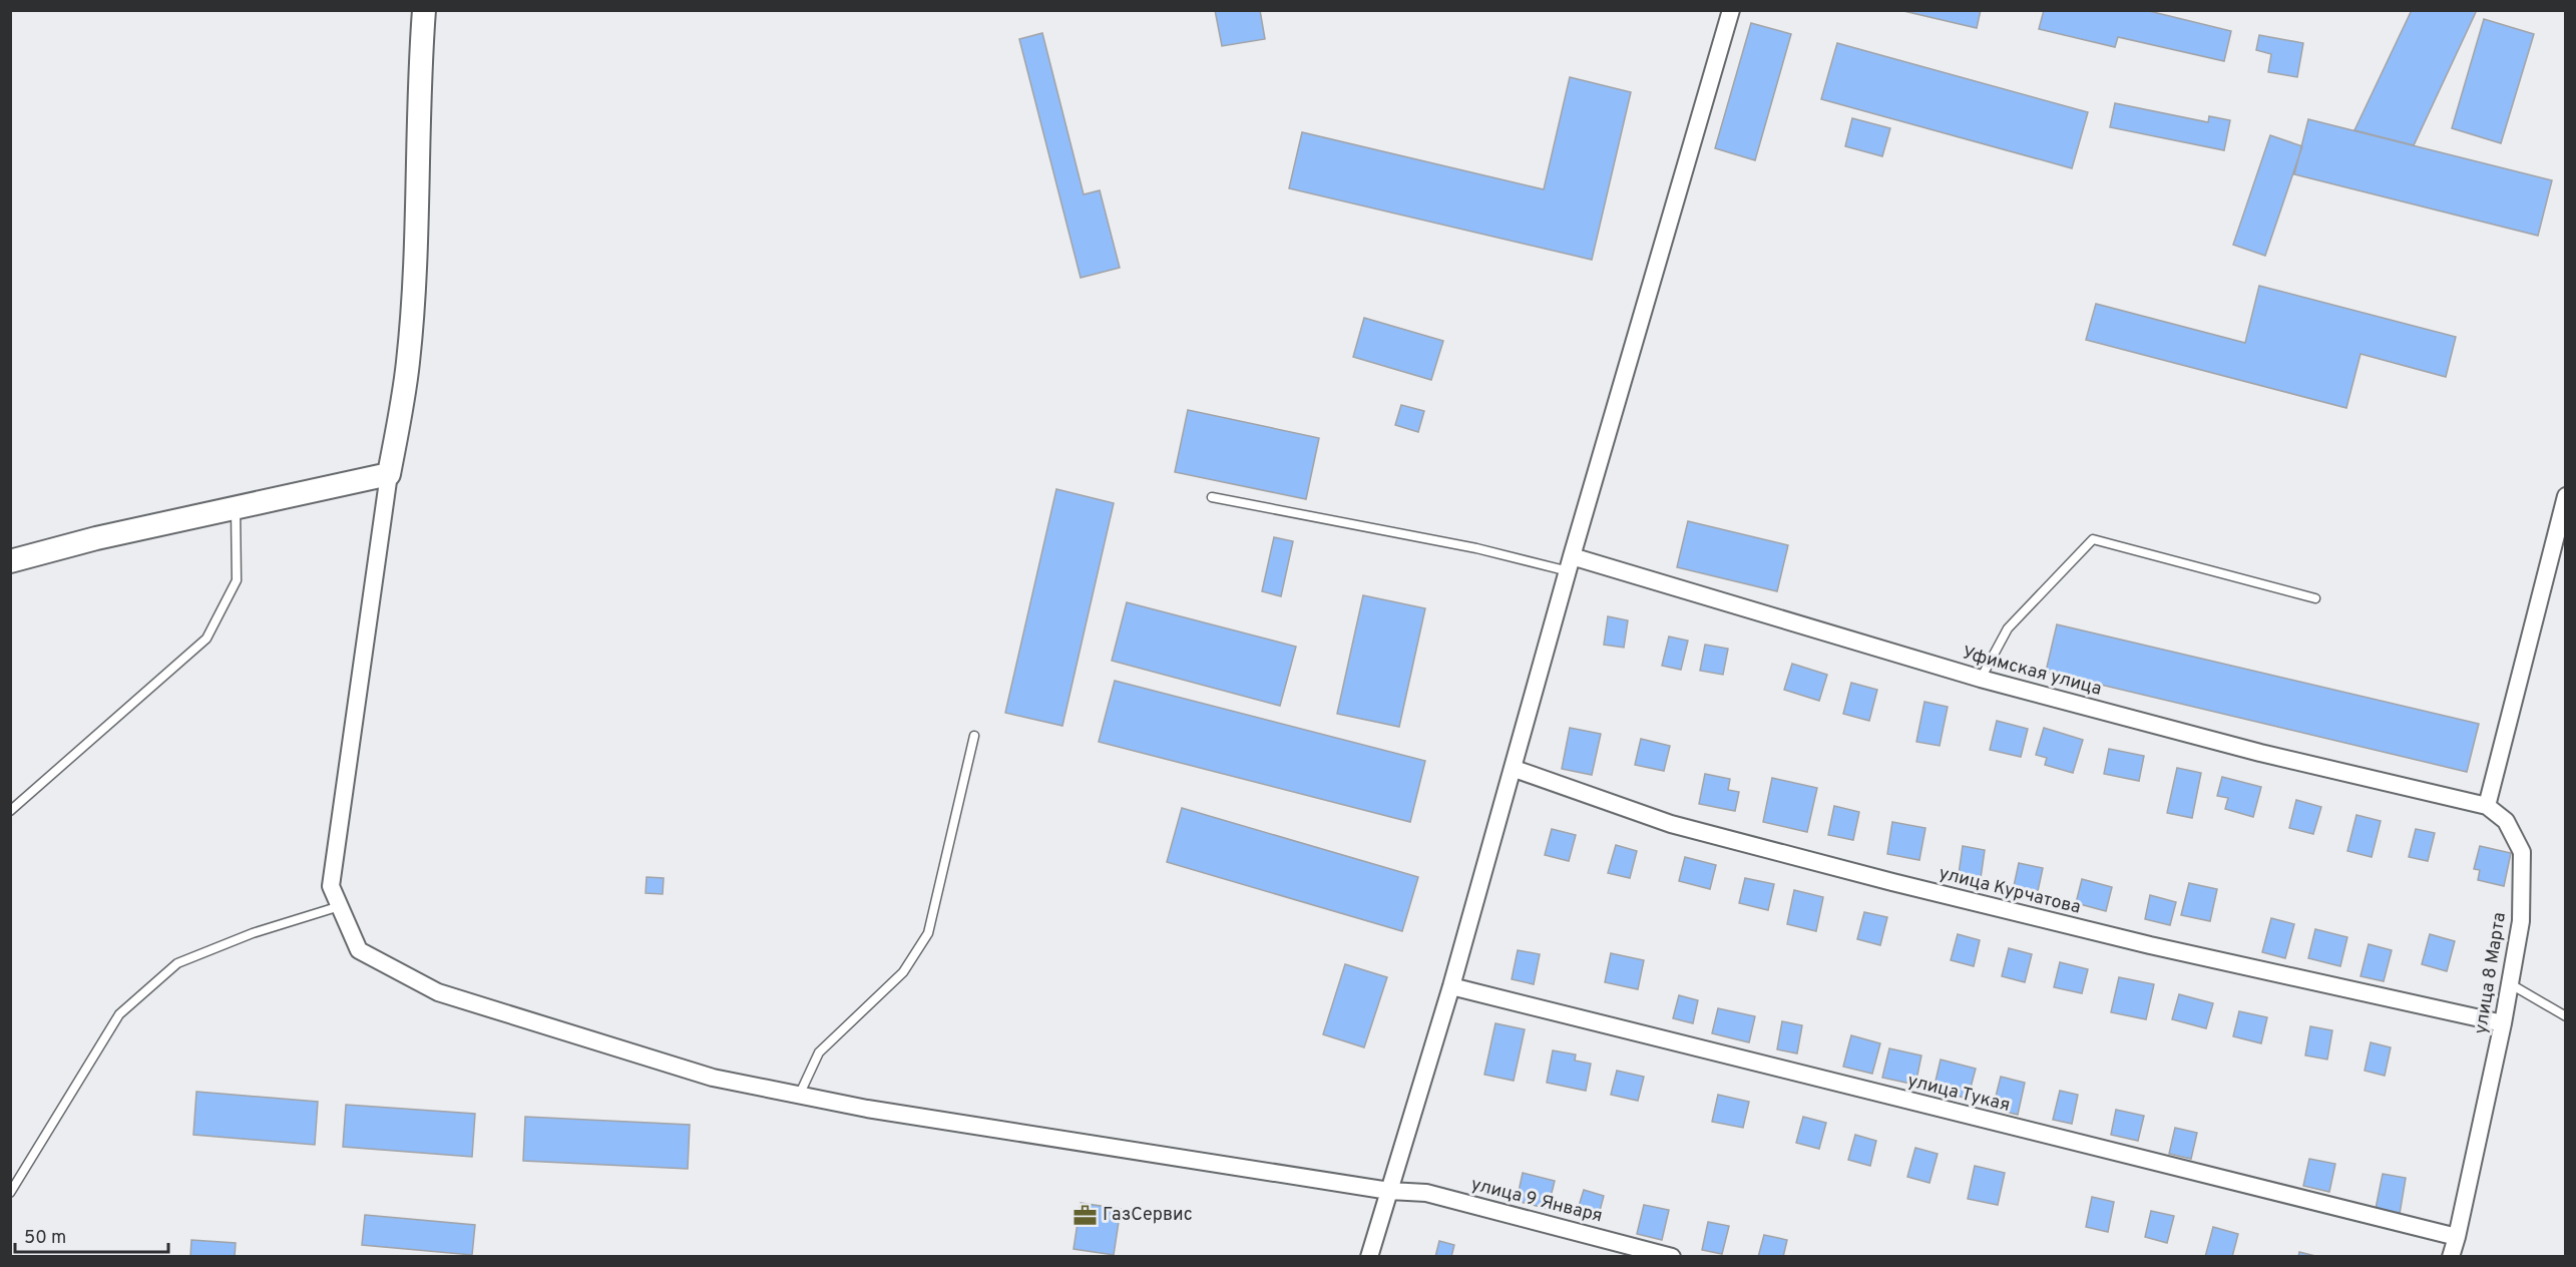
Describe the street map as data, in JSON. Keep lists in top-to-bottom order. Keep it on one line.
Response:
{"streets":{"street":["Уфимская улица","улица Курчатова","улица 8 Марта","улица Тукая","улица 9 Января"]},"crossings":[["Уфимская улица","улица 8 Марта"],["улица Курчатова","улица 8 Марта"],["улица 8 Марта","улица Тукая"]],"places":{"office":["ГазСервис"]},"scale_bar":"50 m"}
